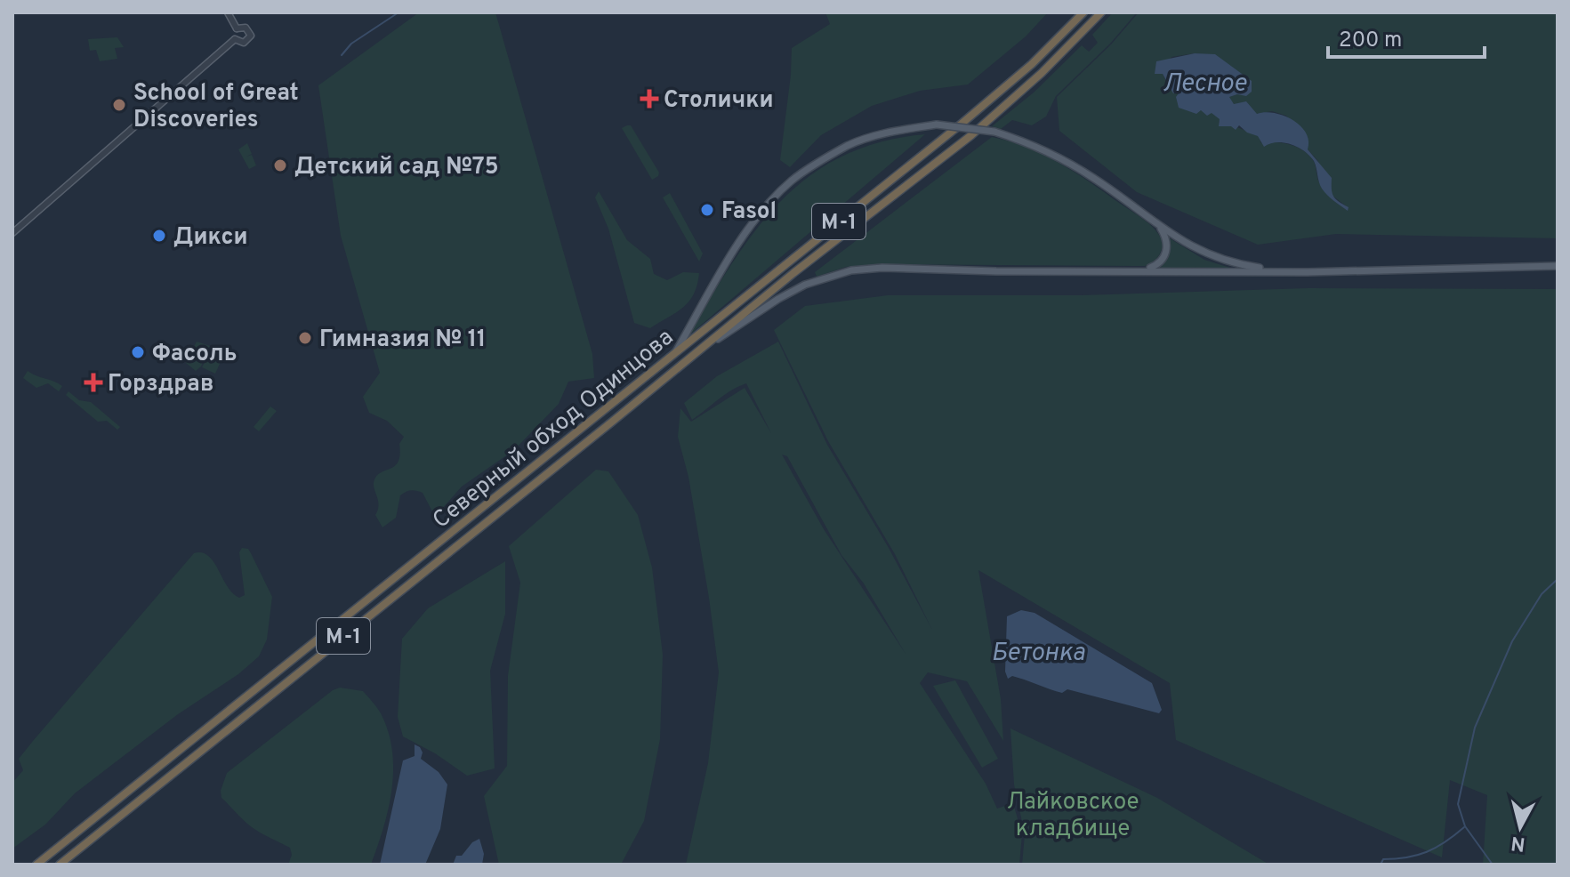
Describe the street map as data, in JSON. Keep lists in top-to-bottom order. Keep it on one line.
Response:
{"streets":{"highway":["М-1","Северный обход Одинцова"]},"crossings":[["М-1","Северный обход Одинцова"]],"water":["Лесное","Бетонка"],"parks":["Лайковское кладбище"],"places":{"health":["Столички","Горздрав"],"other":["School of Great Discoveries","Детский сад №75","Fasol","Дикси","Гимназия № 11","Фасоль"]},"scale_bar":"200 m","north":"bottom"}
